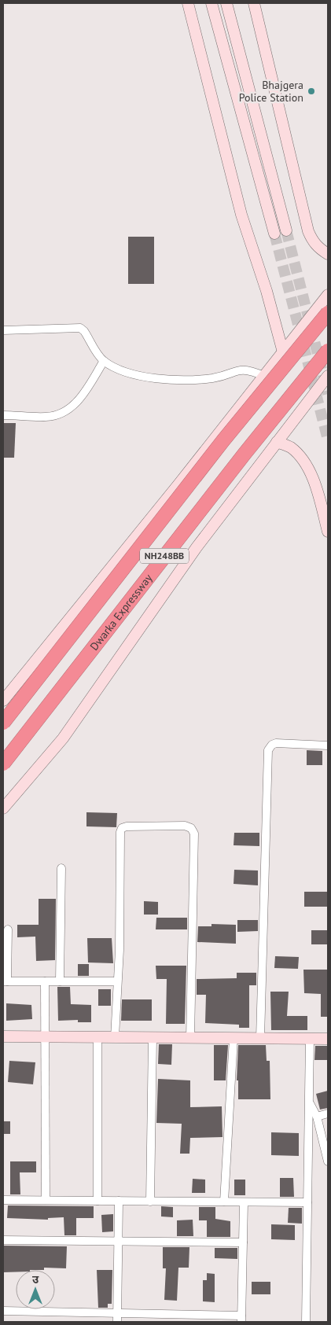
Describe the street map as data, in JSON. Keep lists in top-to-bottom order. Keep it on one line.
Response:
{"streets":{"highway":["NH248BB","Dwarka Expressway"]},"places":["Bhajgera Police Station"],"north":"top"}
